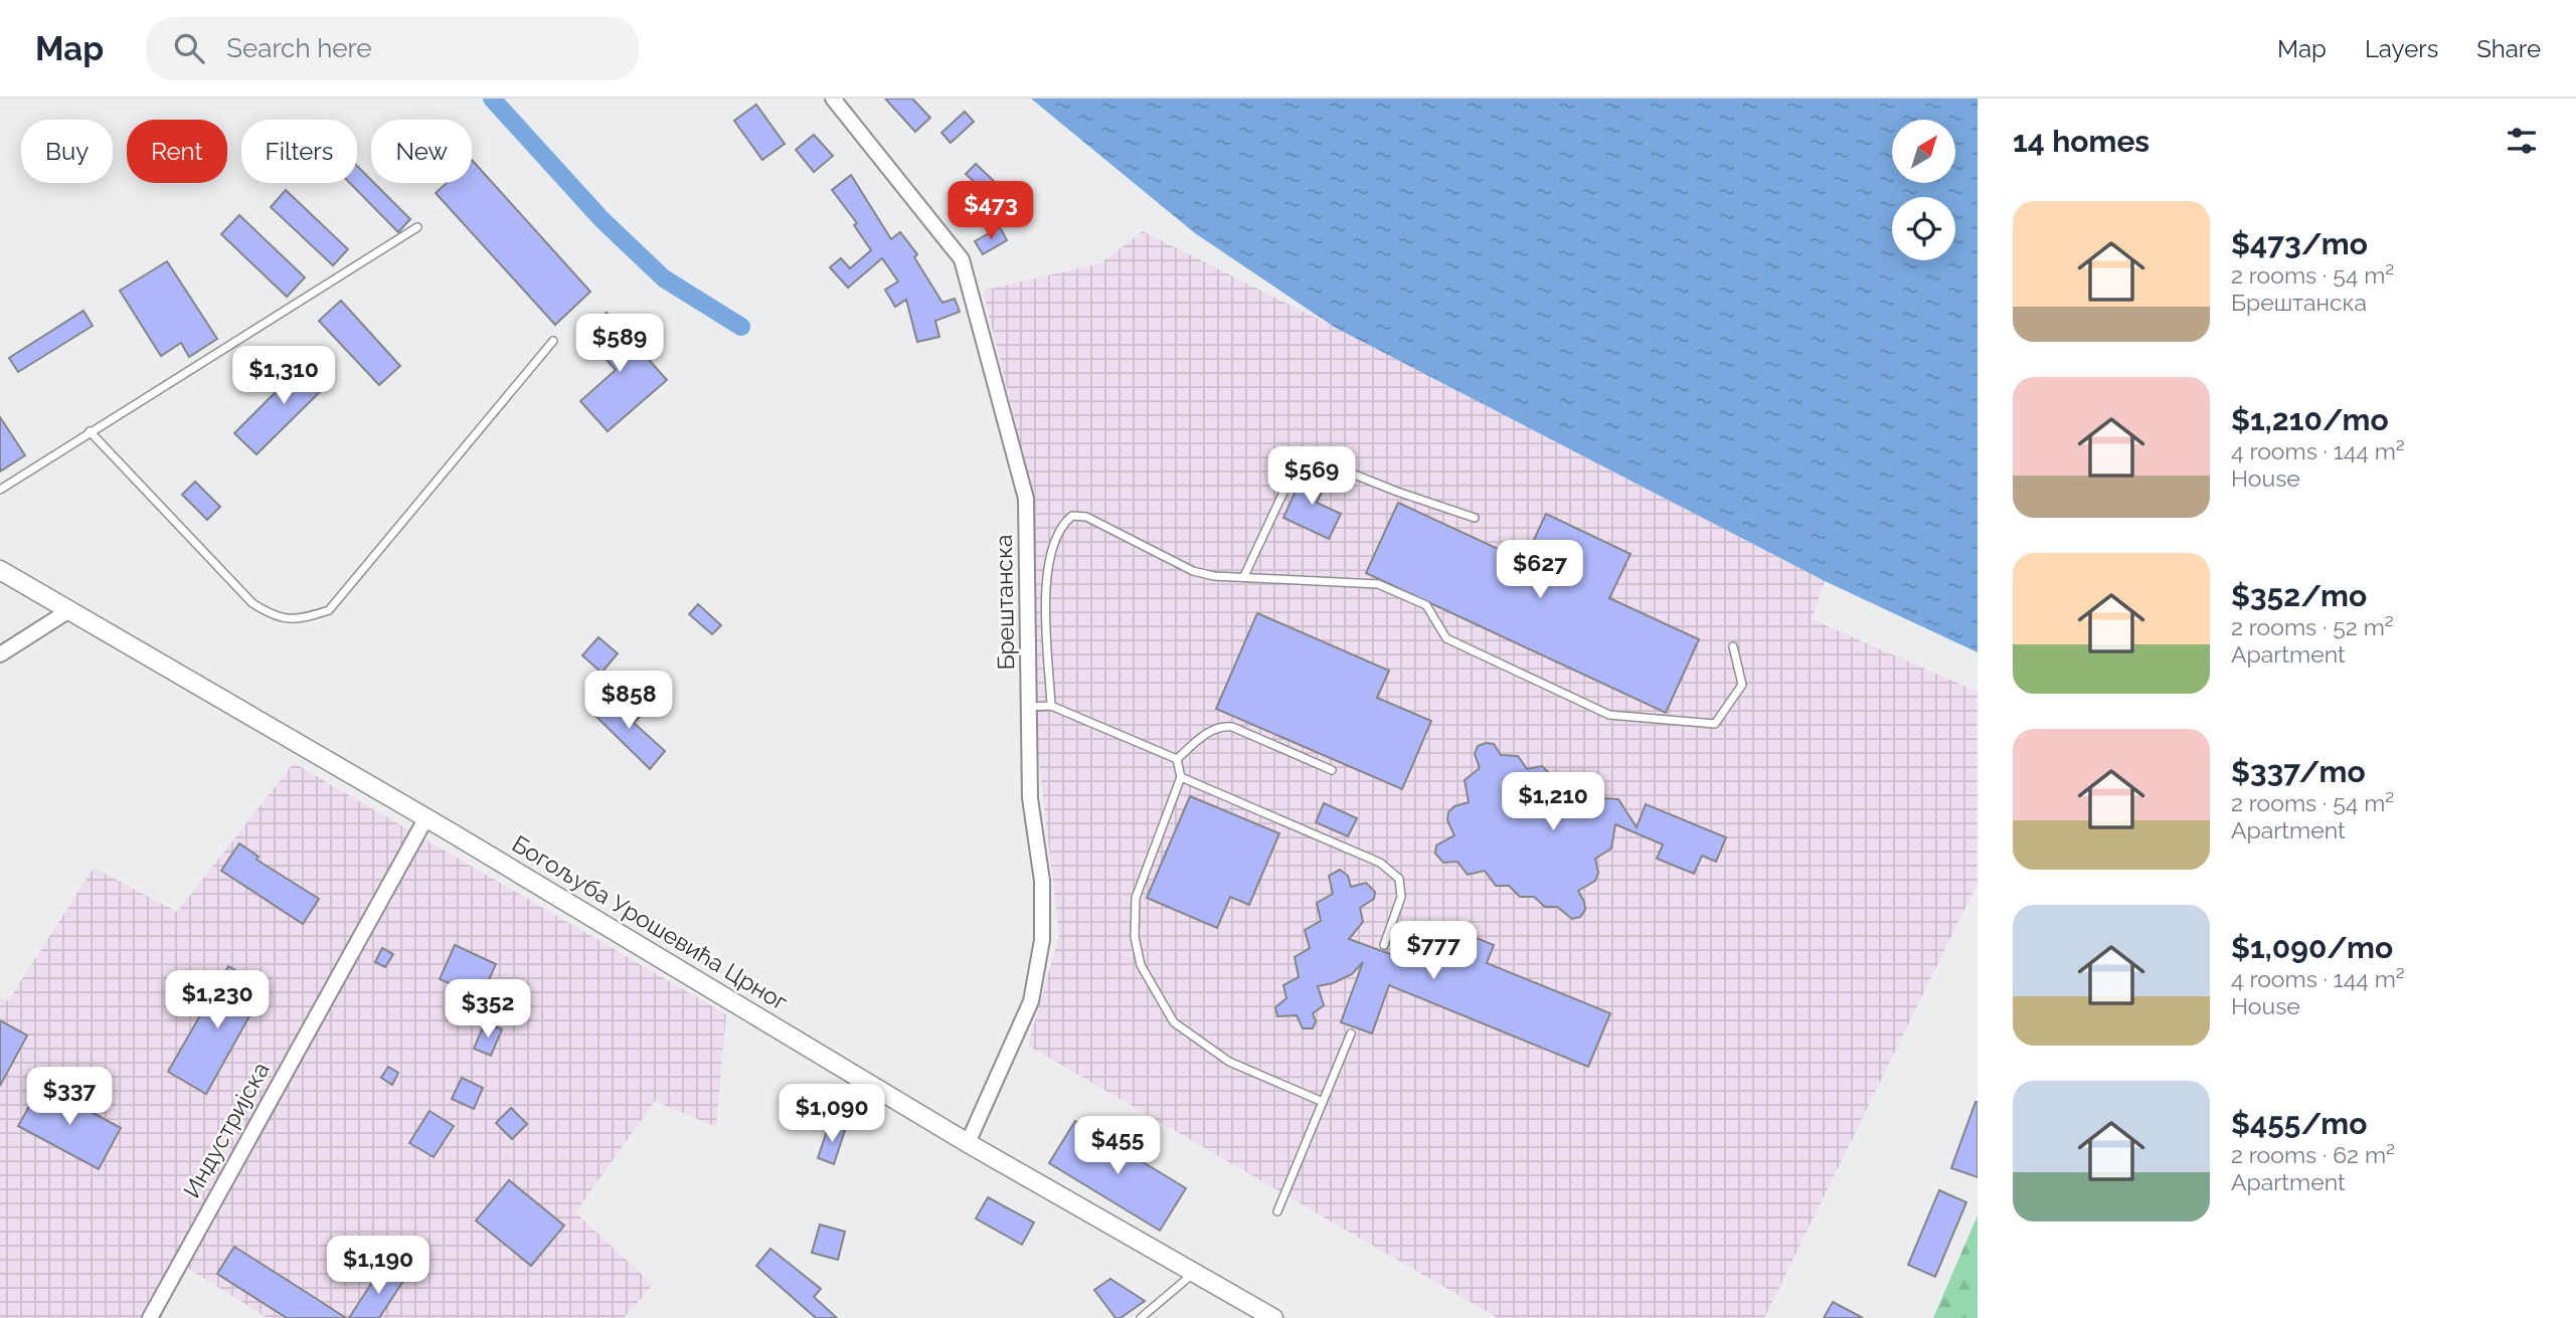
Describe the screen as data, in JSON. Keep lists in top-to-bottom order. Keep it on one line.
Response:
{"streets":{"street":["Брештанска","Богољуба Урошевића Црног","Индустријска"]},"crossings":[["Брештанска","Богољуба Урошевића Црног"],["Богољуба Урошевића Црног","Индустријска"]],"north":"top right","page":{"header":"Map","search":"Search here","nav":["Map","Layers","Share"],"heading":"14 homes","chip":["Buy","Rent","Filters","New"],"price":["$473","$589","$1,310","$569","$627","$858","$1,210","$777","$1,230","$352","$337","$1,090","$455","$1,190"],"list":[{"name":"$473/mo","note":"2 rooms · 54 m² · Брештанска"},{"name":"$1,210/mo","note":"4 rooms · 144 m² · House"},{"name":"$352/mo","note":"2 rooms · 52 m² · Apartment"},{"name":"$337/mo","note":"2 rooms · 54 m² · Apartment"},{"name":"$1,090/mo","note":"4 rooms · 144 m² · House"},{"name":"$455/mo","note":"2 rooms · 62 m² · Apartment"}]}}
